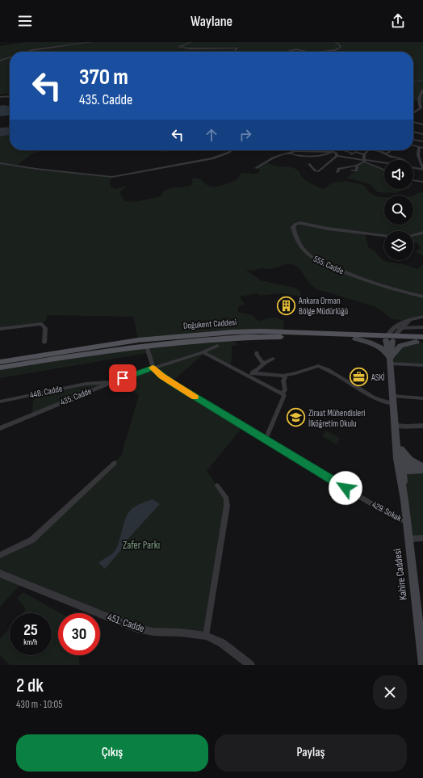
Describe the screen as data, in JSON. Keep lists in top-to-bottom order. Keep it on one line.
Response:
{"streets":{"main road":["Doğukent Caddesi","Kahire Caddesi"],"street":["555. Cadde","448. Cadde","435. Cadde","429. Sokak","451. Cadde"]},"crossings":[["Doğukent Caddesi","Kahire Caddesi"],["448. Cadde","435. Cadde"],["435. Cadde","429. Sokak"],["429. Sokak","Kahire Caddesi"]],"parks":["Zafer Parkı"],"places":{"building":["Ankara Orman Bölge Müdürlüğü"],"office":["ASKİ"],"school or university":["Ziraat Mühendisleri İlköğretim Okulu"]},"page":{"header":"Waylane","turn":["370 m","435. Cadde"],"speed":"25 km/h","limit":"30","heading":["2 dk","430 m · 10:05"],"buttons":["Çıkış","Paylaş"]}}
